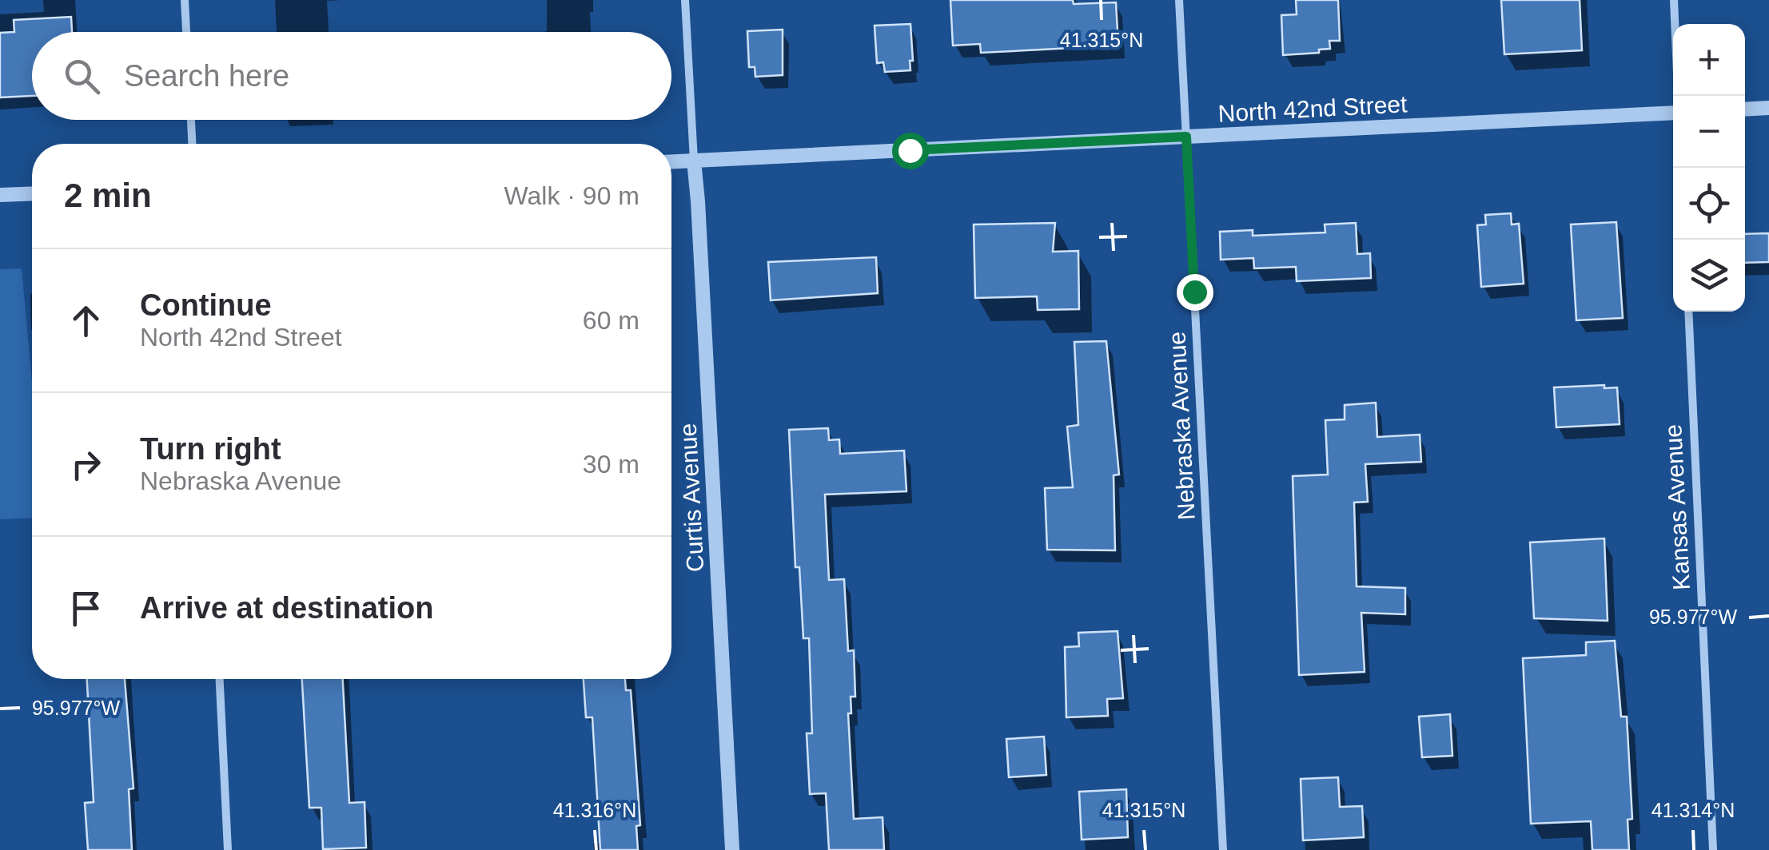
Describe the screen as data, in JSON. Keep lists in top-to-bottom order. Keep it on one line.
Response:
{"streets":{"street":["North 42nd Street","Nebraska Avenue","Curtis Avenue","Kansas Avenue"]},"crossings":[["North 42nd Street","Nebraska Avenue"],["North 42nd Street","Curtis Avenue"]],"page":{"map_buttons":["+","−"],"search":"Search here","heading":["2 min","Walk · 90 m"],"list":[["Continue","North 42nd Street","60 m"],["Turn right","Nebraska Avenue","30 m"],"Arrive at destination"]},"coordinates":["41.315°N","95.977°W","41.316°N","41.314°N"]}
